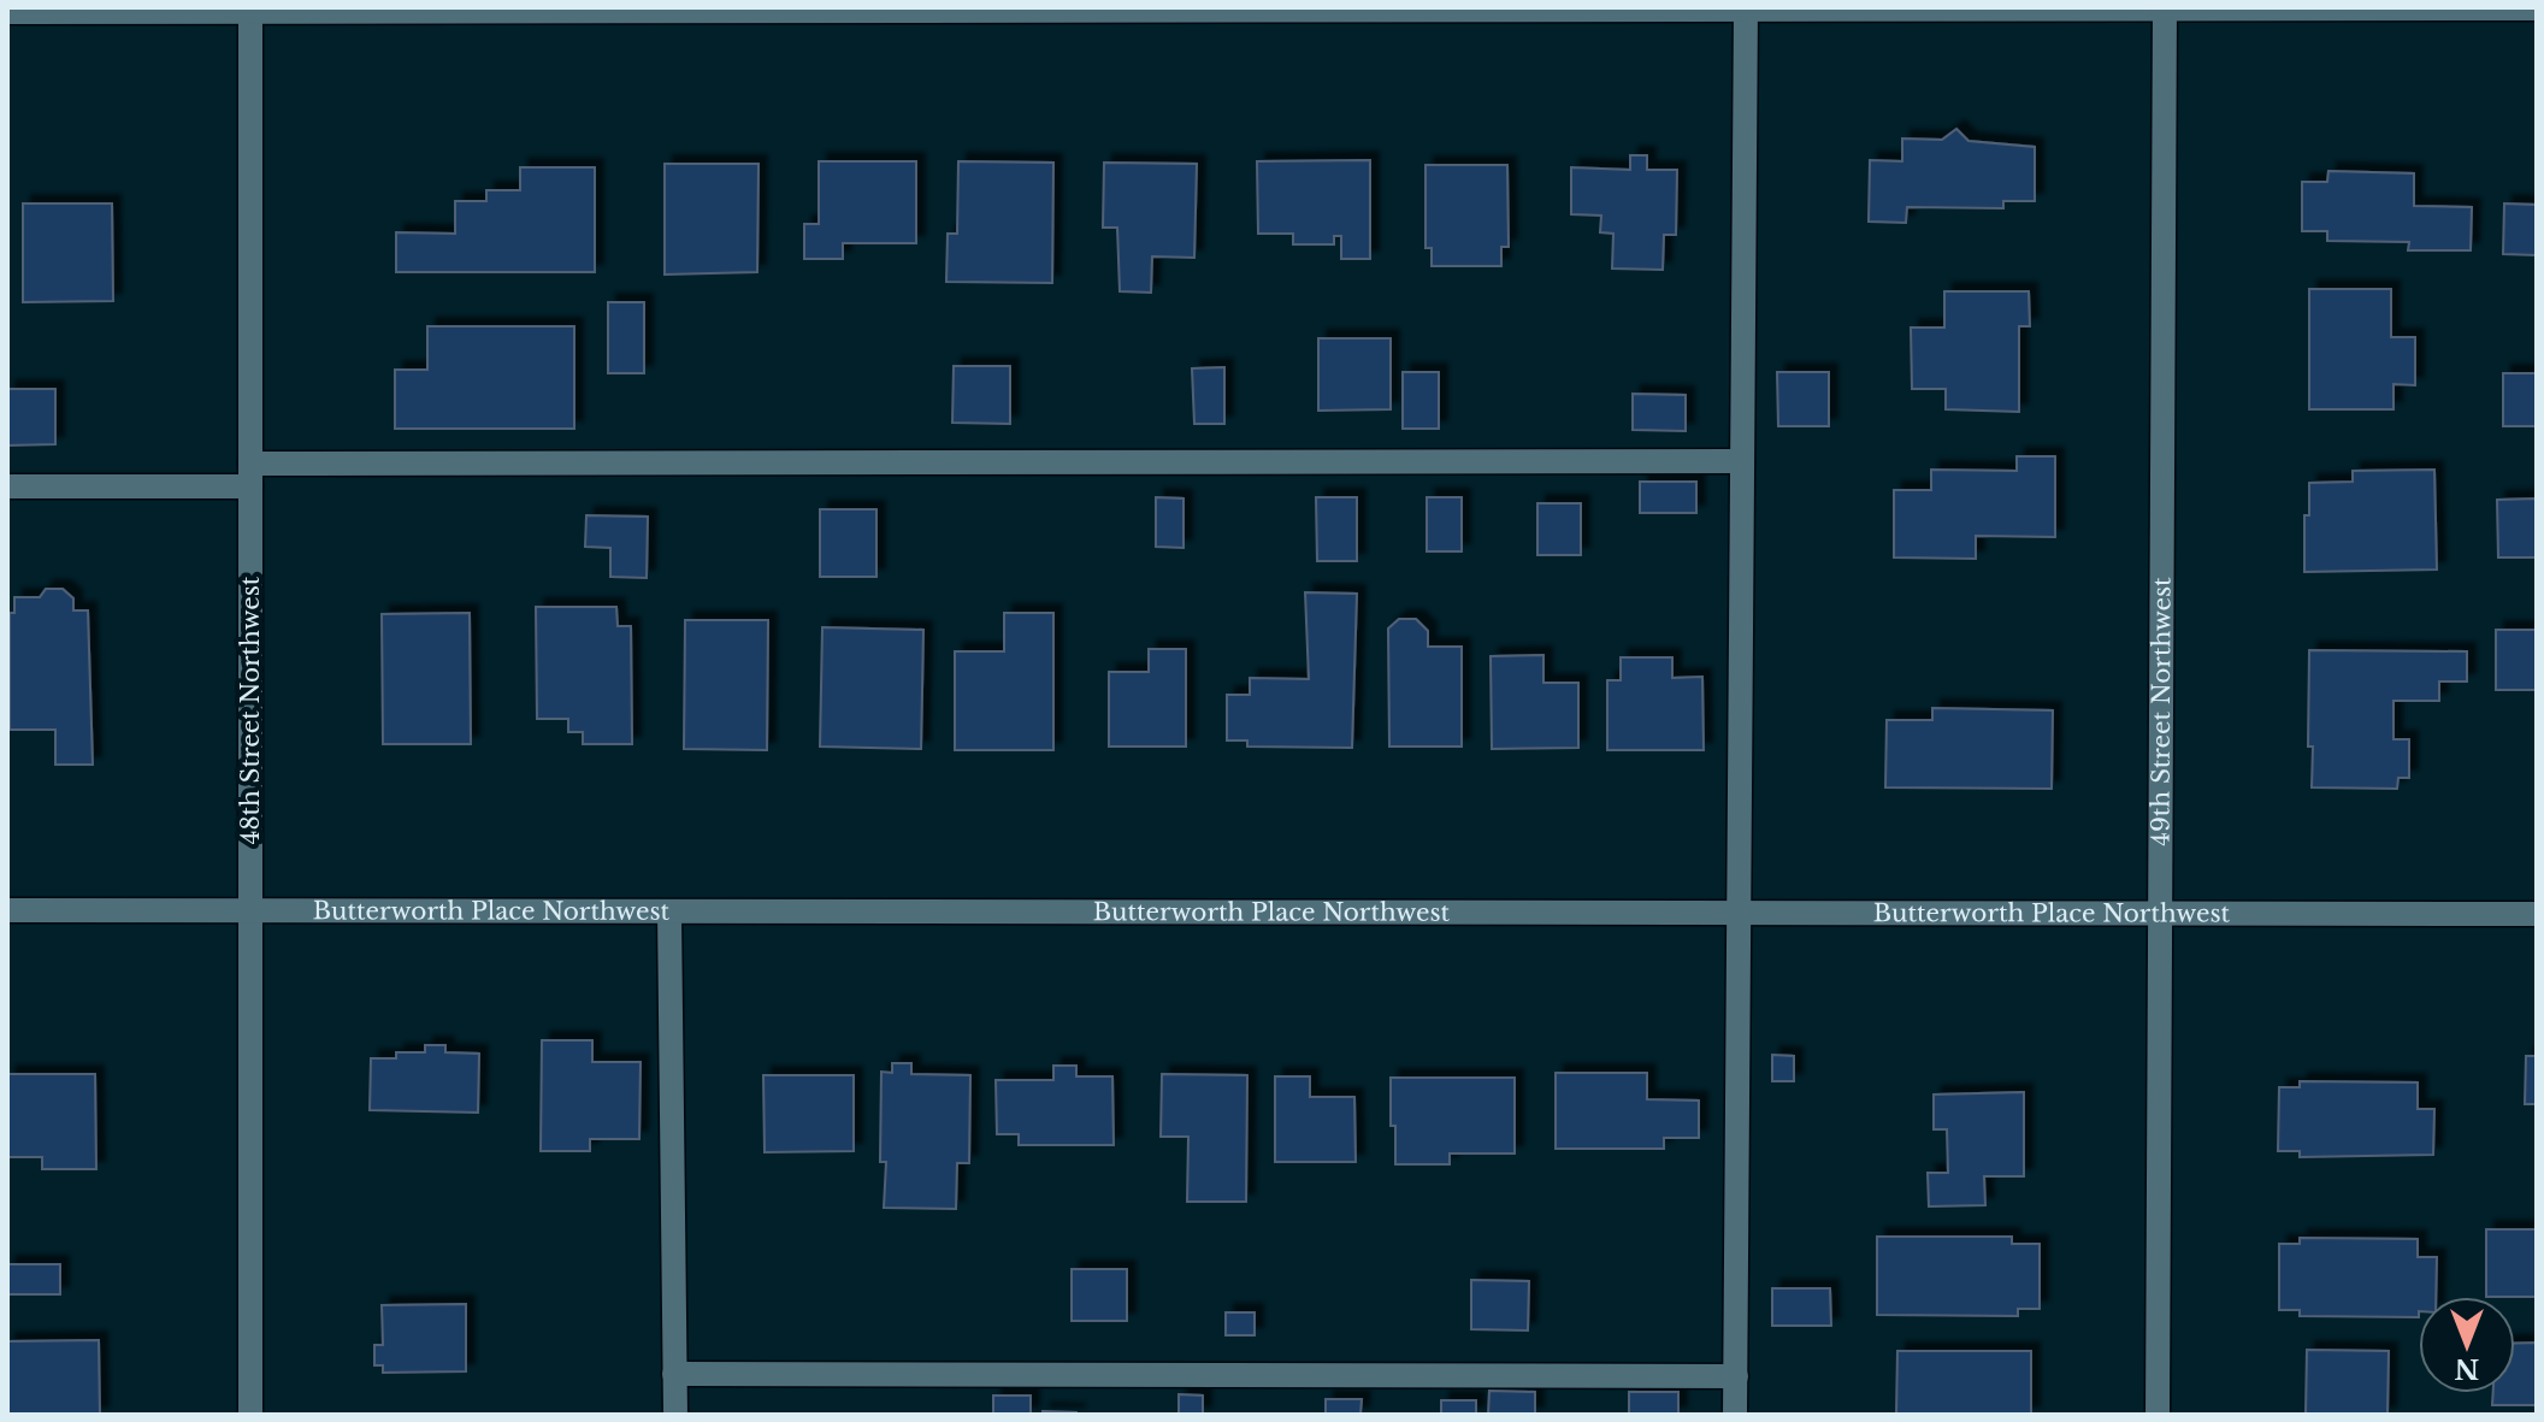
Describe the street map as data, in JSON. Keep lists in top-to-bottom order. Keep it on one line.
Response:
{"streets":{"street":["48th Street Northwest","49th Street Northwest","Butterworth Place Northwest"]},"crossings":[["48th Street Northwest","Butterworth Place Northwest"],["49th Street Northwest","Butterworth Place Northwest"]],"north":"bottom"}
